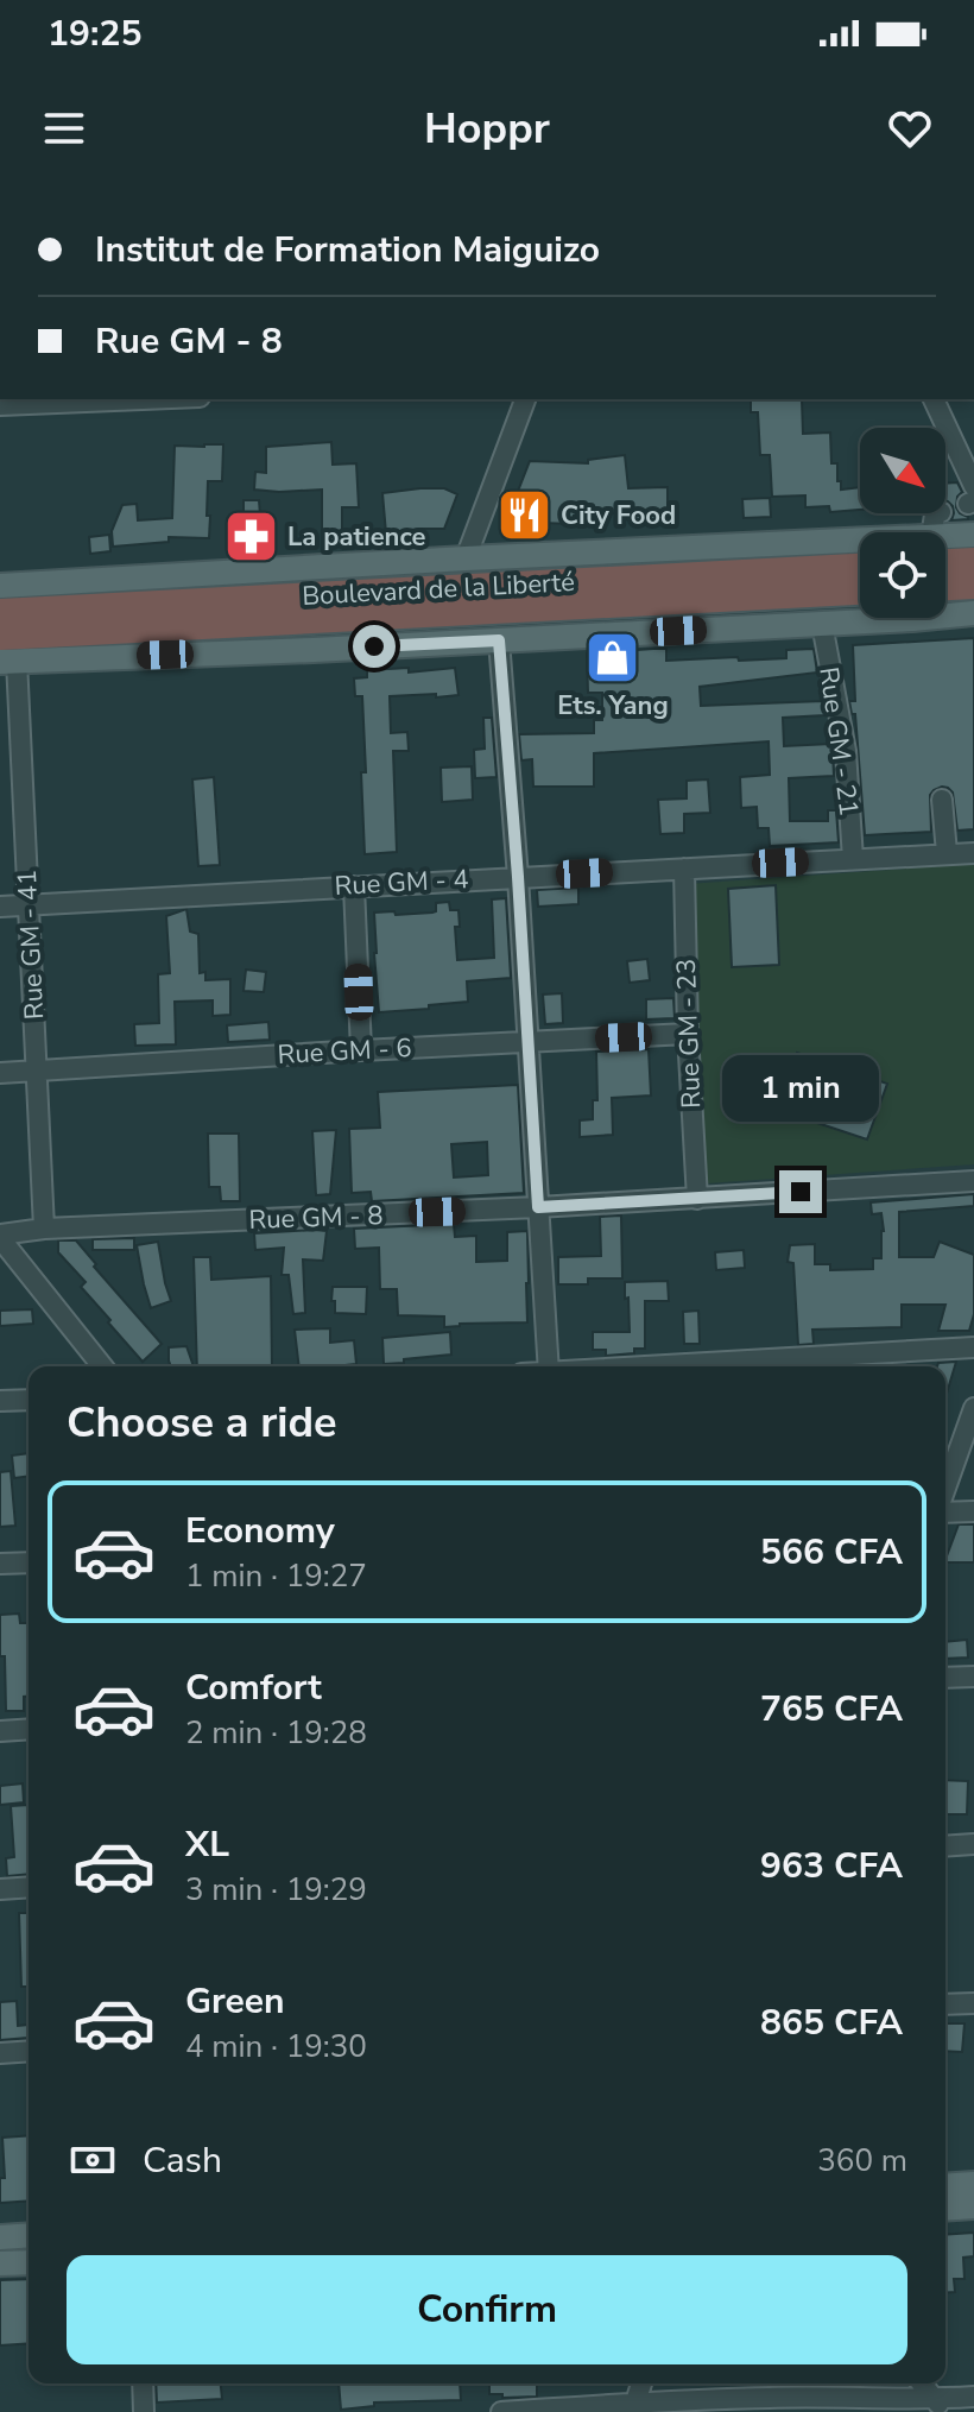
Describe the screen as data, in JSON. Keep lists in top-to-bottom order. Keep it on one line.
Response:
{"streets":{"highway":["Boulevard de la Liberté"],"street":["Rue GM - 21","Rue GM - 4","Rue GM - 41","Rue GM - 23","Rue GM - 6","Rue GM - 8"]},"crossings":[["Boulevard de la Liberté","Rue GM - 21"],["Boulevard de la Liberté","Rue GM - 41"],["Rue GM - 21","Rue GM - 4"],["Rue GM - 4","Rue GM - 41"],["Rue GM - 4","Rue GM - 23"],["Rue GM - 41","Rue GM - 6"],["Rue GM - 41","Rue GM - 8"],["Rue GM - 23","Rue GM - 6"],["Rue GM - 23","Rue GM - 8"]],"places":{"restaurant":["City Food"],"pharmacy":["La patience"],"shop":["Ets. Yang"]},"north":"bottom right","page":{"status":"19:25","header":"Hoppr","banner":["Institut de Formation Maiguizo","Rue GM - 8"],"bubble":"1 min","heading":"Choose a ride","list":[{"name":"Economy","note":"1 min · 19:27","value":"566 CFA"},{"name":"Comfort","note":"2 min · 19:28","value":"765 CFA"},{"name":"XL","note":"3 min · 19:29","value":"963 CFA"},{"name":"Green","note":"4 min · 19:30","value":"865 CFA"}],"pay":["Cash","360 m"],"buttons":"Confirm"}}
